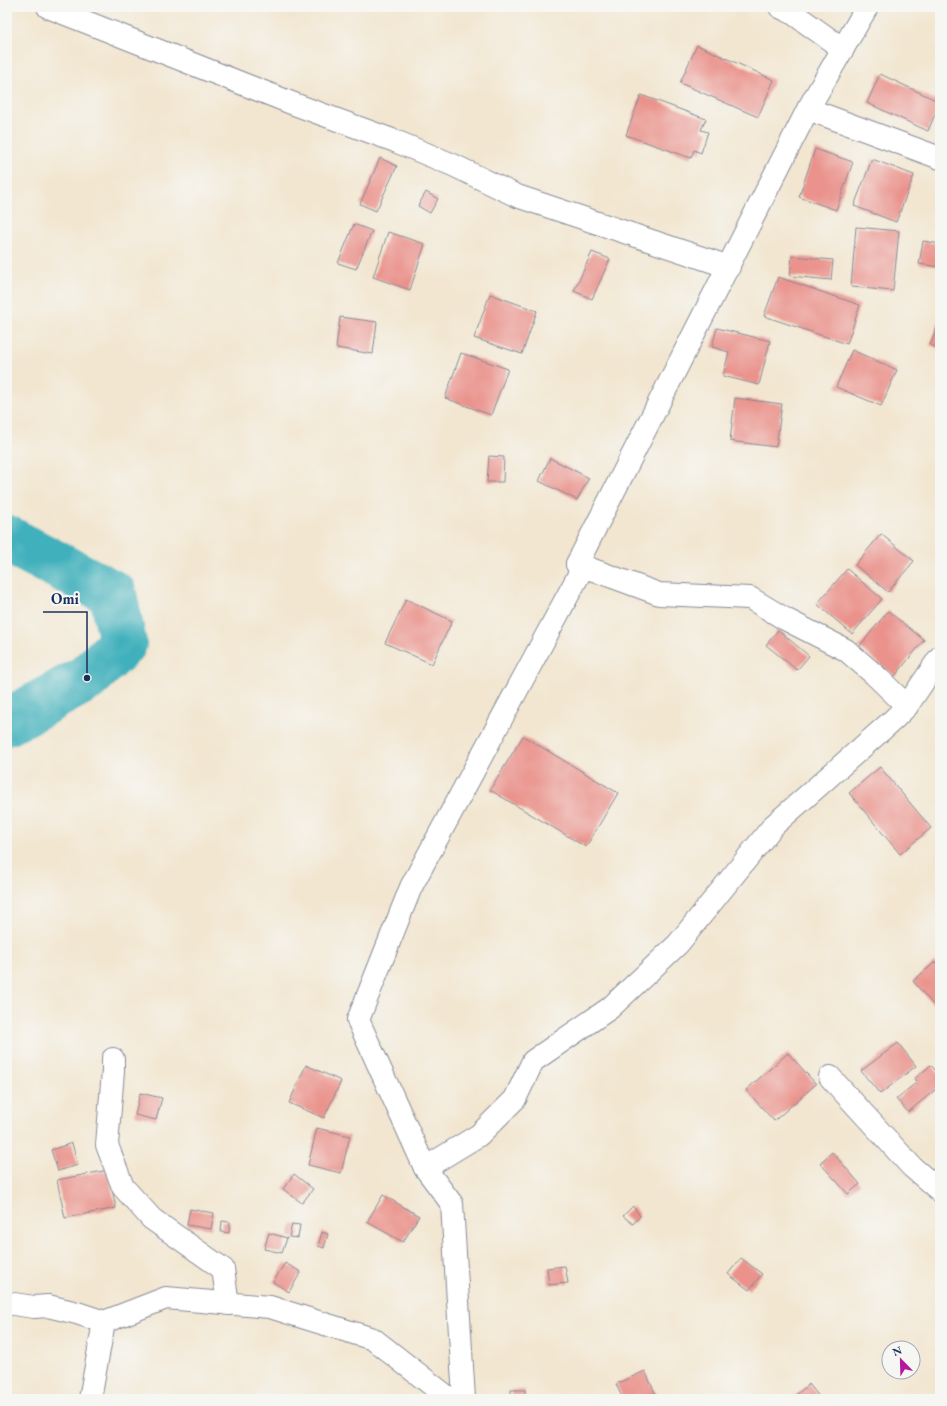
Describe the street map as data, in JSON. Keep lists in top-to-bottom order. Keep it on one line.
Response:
{"places":["Omi"],"north":"top left"}
